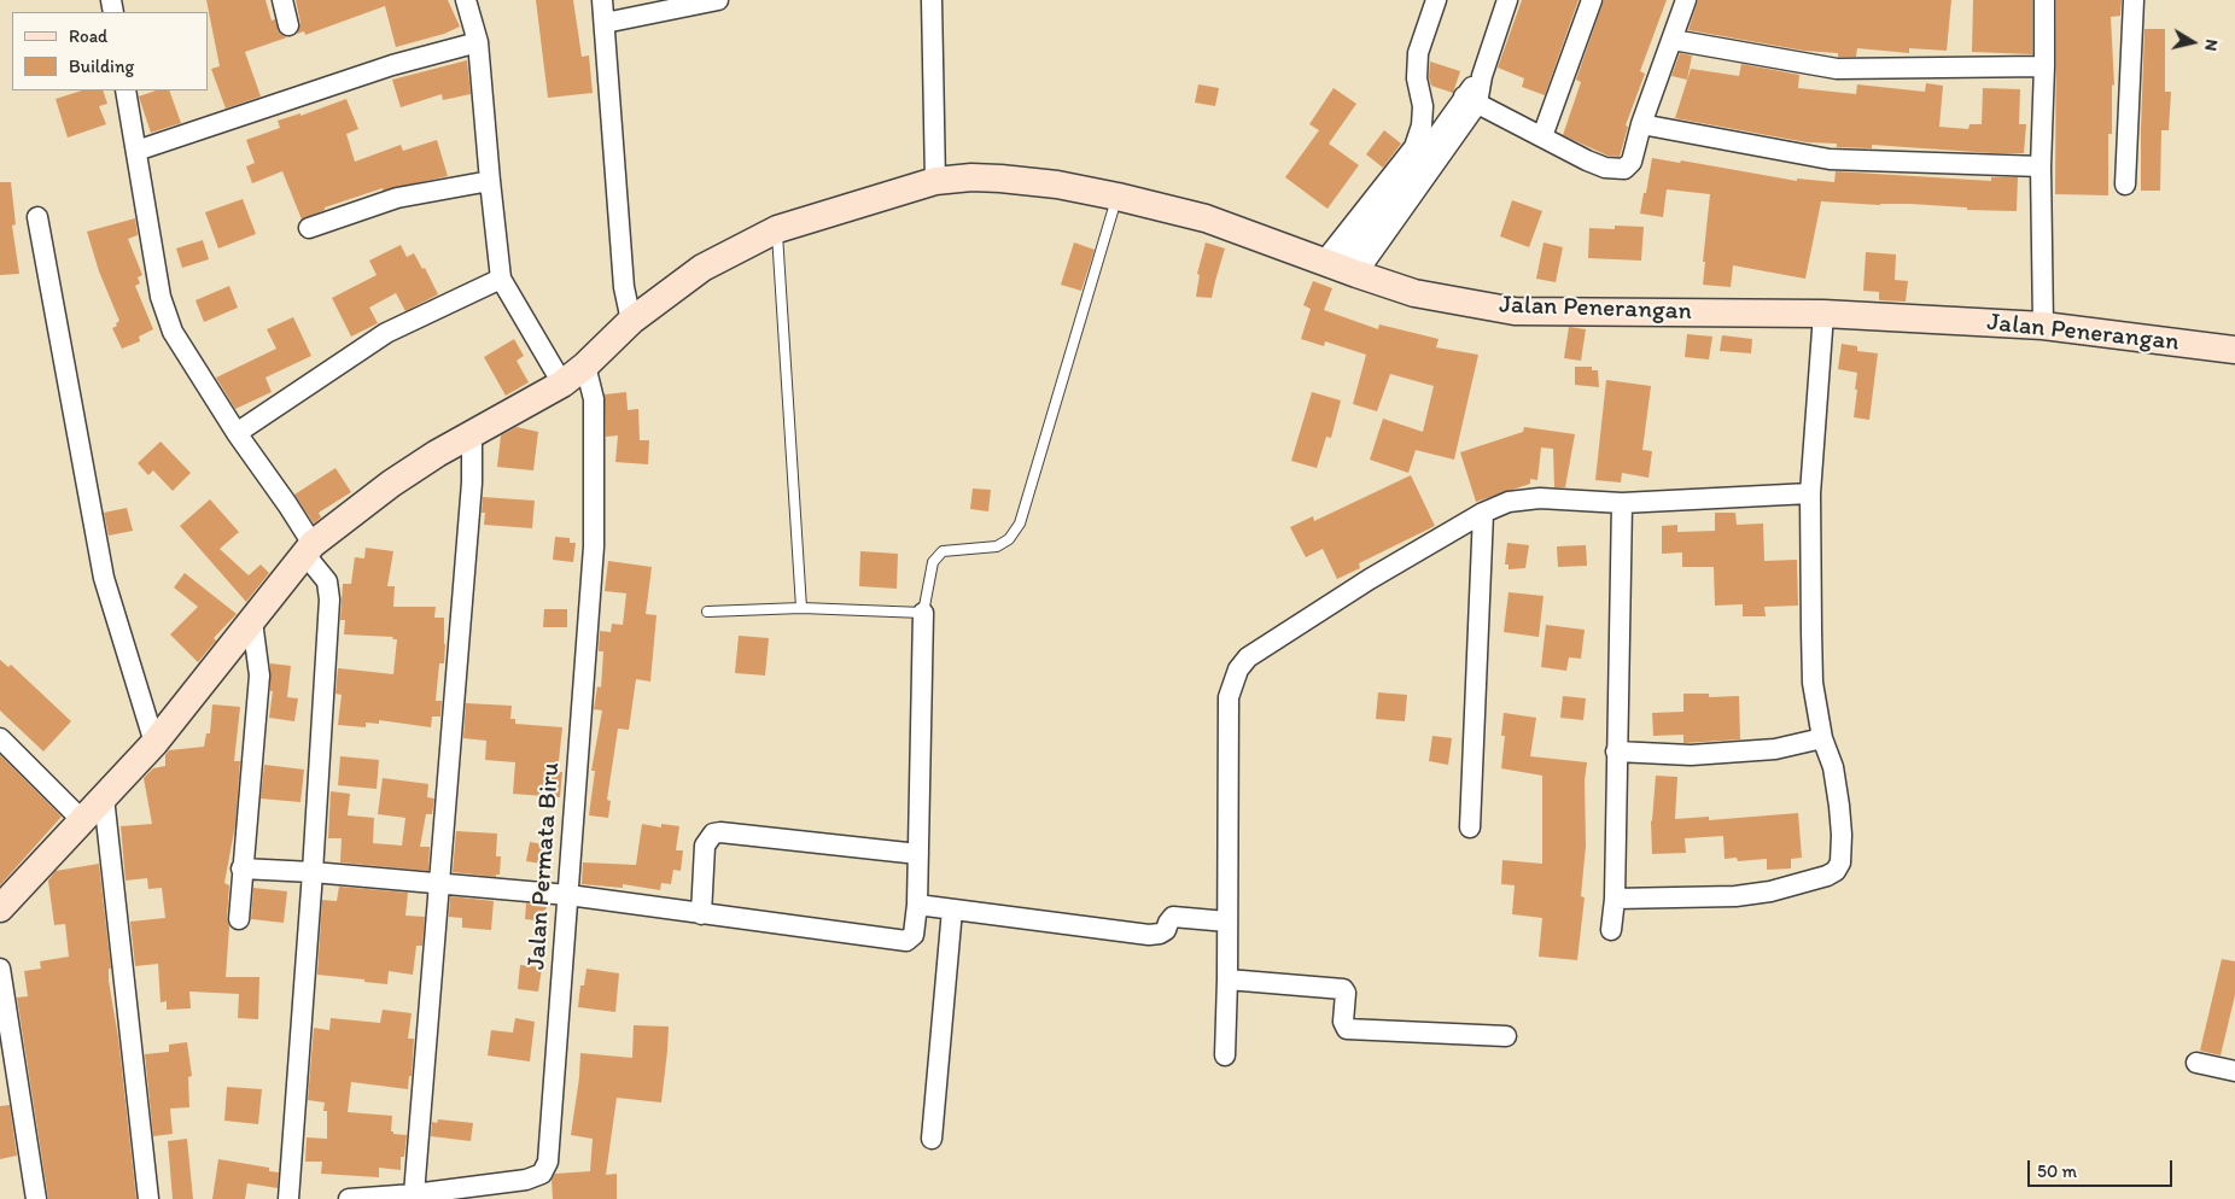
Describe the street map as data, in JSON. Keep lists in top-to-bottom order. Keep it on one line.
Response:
{"streets":{"street":["Jalan Penerangan","Jalan Permata Biru"]},"crossings":[["Jalan Penerangan","Jalan Permata Biru"]],"legend":["Road","Building"],"scale_bar":"50 m","north":"right"}
